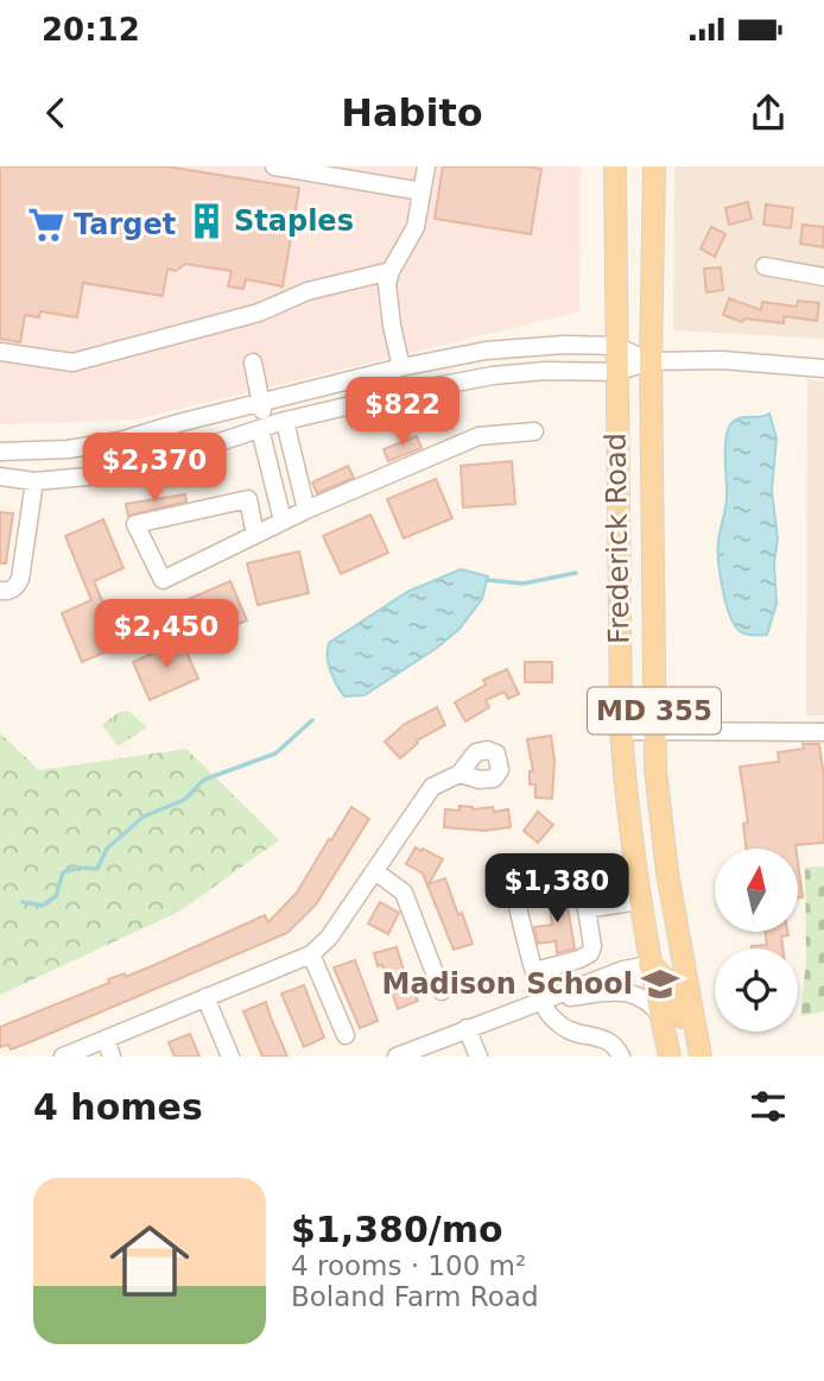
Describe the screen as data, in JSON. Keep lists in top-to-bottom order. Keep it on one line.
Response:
{"streets":{"main road":["Frederick Road","MD 355"]},"places":{"building":["Staples"],"supermarket":["Target"],"school or university":["Madison School"]},"north":"top","page":{"status":"20:12","header":"Habito","price":["$822","$2,370","$2,450","$1,380"],"heading":"4 homes","list":[{"name":"$1,380/mo","note":"4 rooms · 100 m² · Boland Farm Road"}]}}
